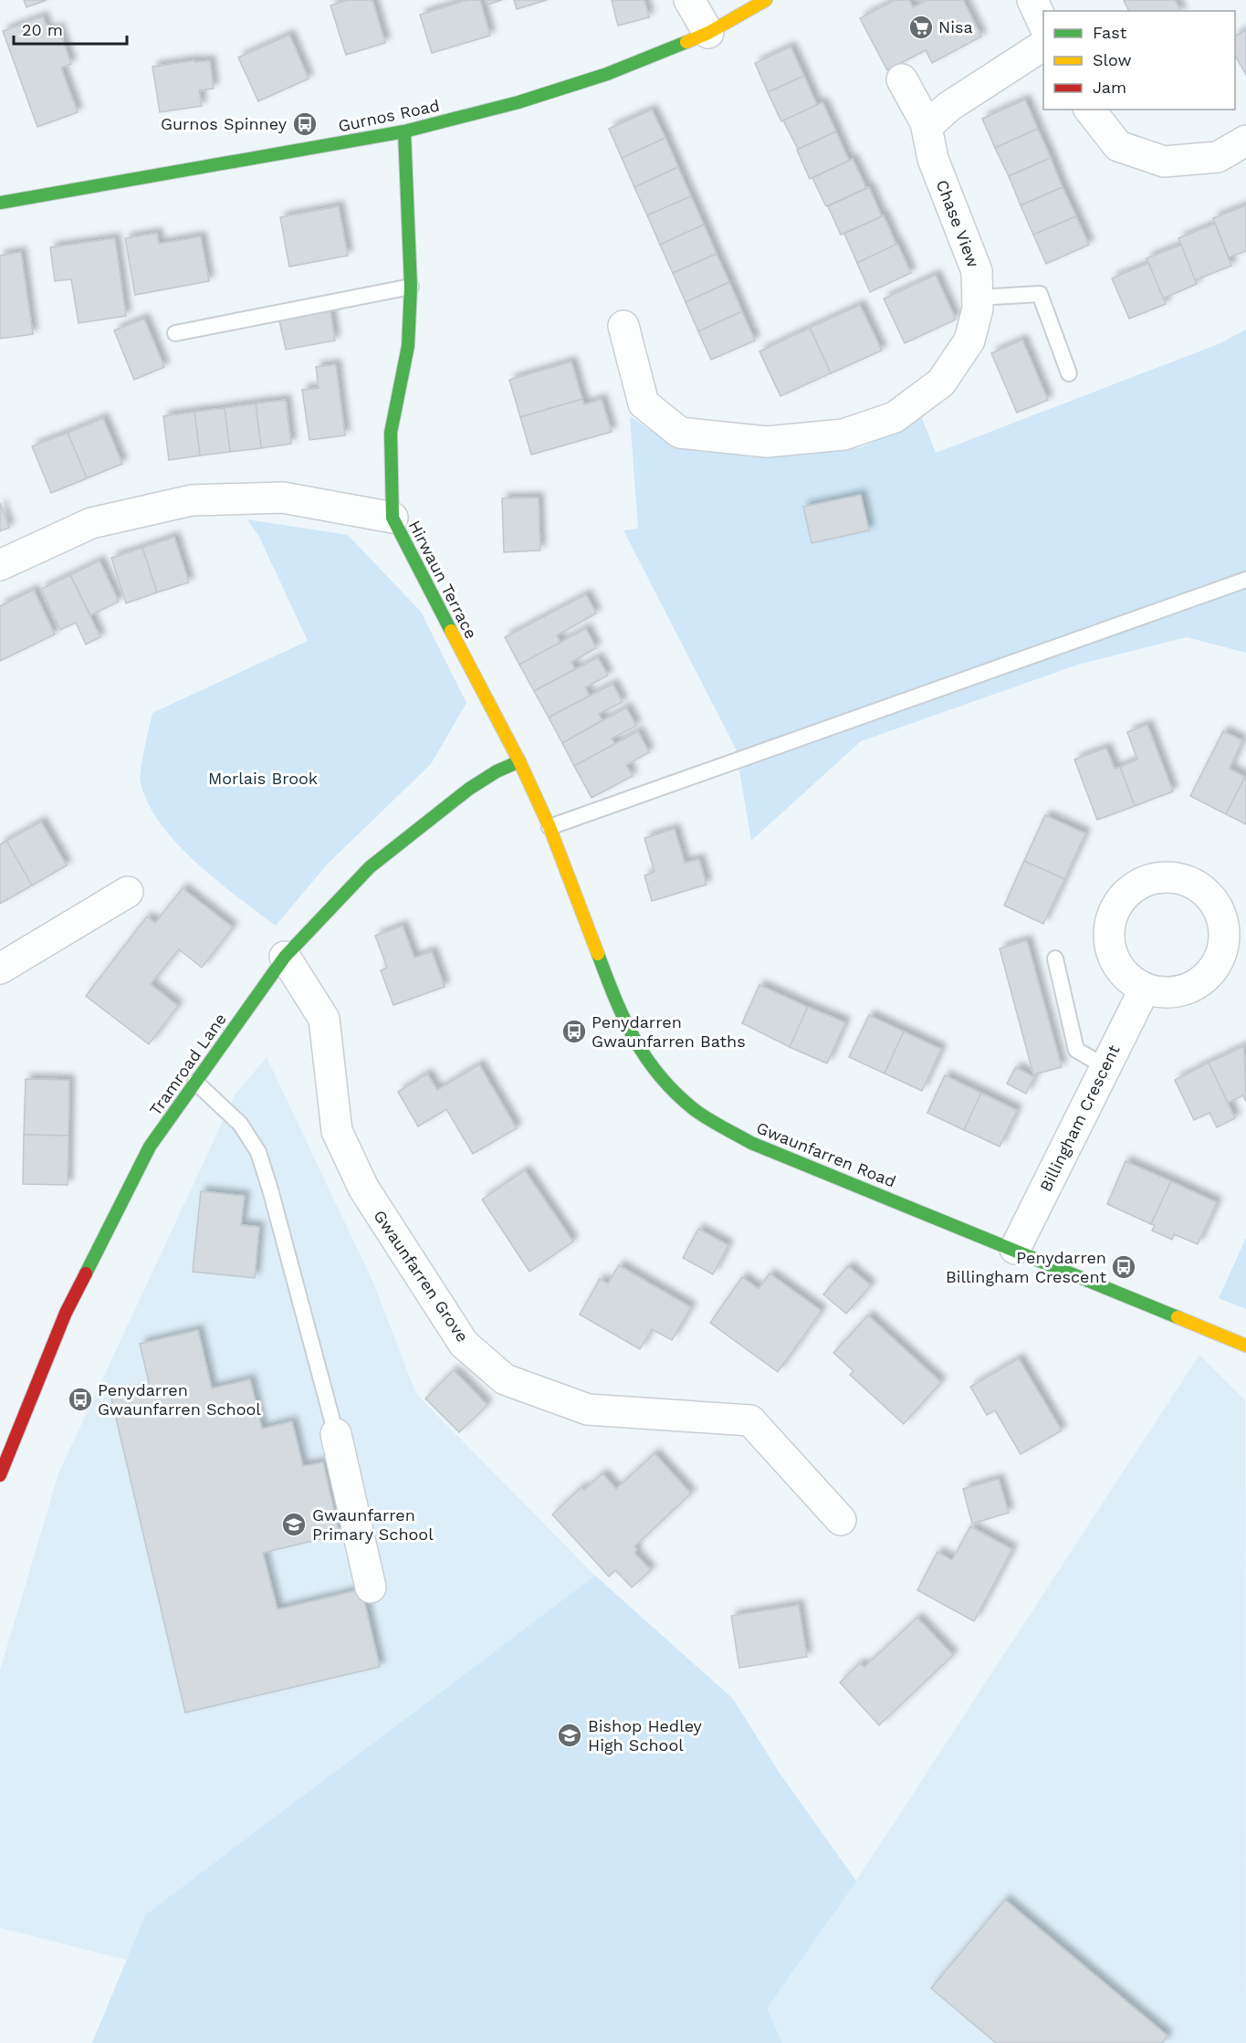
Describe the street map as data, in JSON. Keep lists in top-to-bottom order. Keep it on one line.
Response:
{"streets":{"street":["Gurnos Road","Chase View","Hirwaun Terrace","Tramroad Lane","Billingham Crescent","Gwaunfarren Road","Gwaunfarren Grove"]},"crossings":[["Gurnos Road","Hirwaun Terrace"],["Hirwaun Terrace","Tramroad Lane"],["Hirwaun Terrace","Gwaunfarren Road"],["Tramroad Lane","Gwaunfarren Grove"],["Billingham Crescent","Gwaunfarren Road"]],"parks":["Morlais Brook"],"places":{"supermarket":["Nisa"],"bus stop":["Gurnos Spinney","Penydarren Gwaunfarren Baths","Penydarren Billingham Crescent","Penydarren Gwaunfarren School"],"school or university":["Gwaunfarren Primary School","Bishop Hedley High School"]},"legend":["Fast","Slow","Jam"],"scale_bar":"20 m"}
